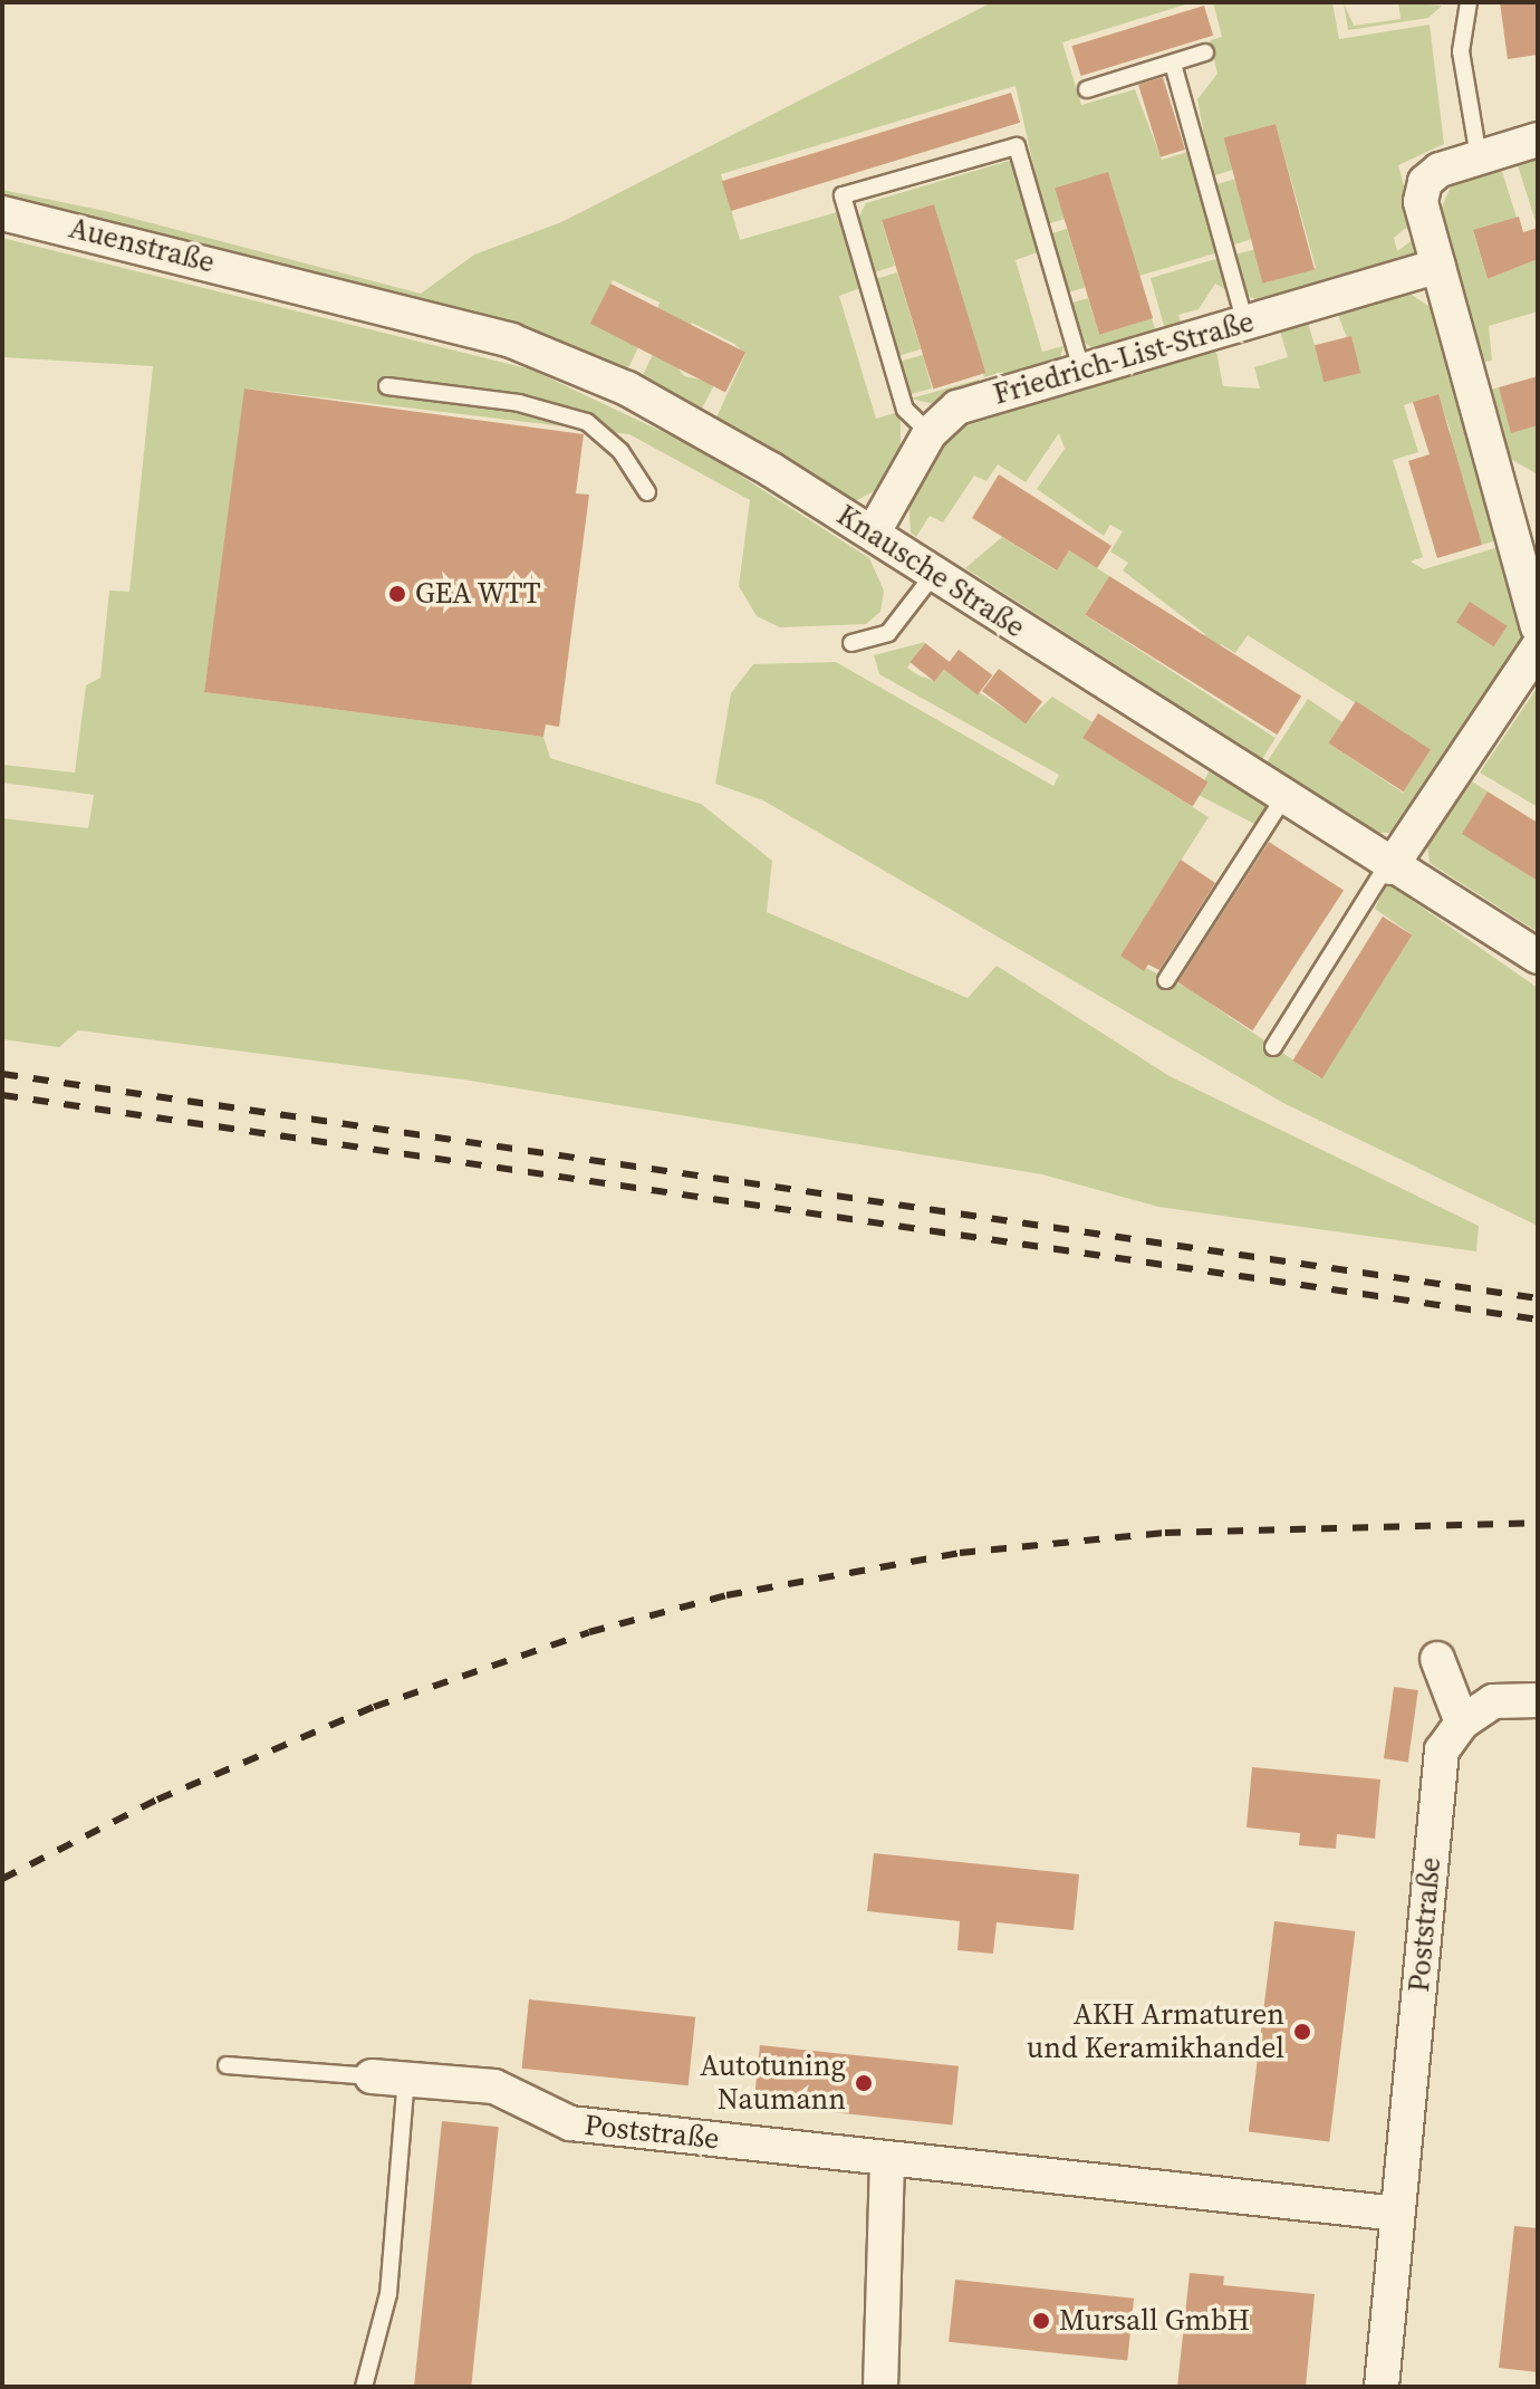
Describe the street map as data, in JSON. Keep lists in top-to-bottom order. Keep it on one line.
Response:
{"streets":{"street":["Auenstraße","Friedrich-List-Straße","Knausche Straße","Poststraße"]},"crossings":[["Auenstraße","Knausche Straße"],["Friedrich-List-Straße","Knausche Straße"]],"places":["GEA WTT","AKH Armaturen und Keramikhandel","Autotuning Naumann","Mursall GmbH"]}
